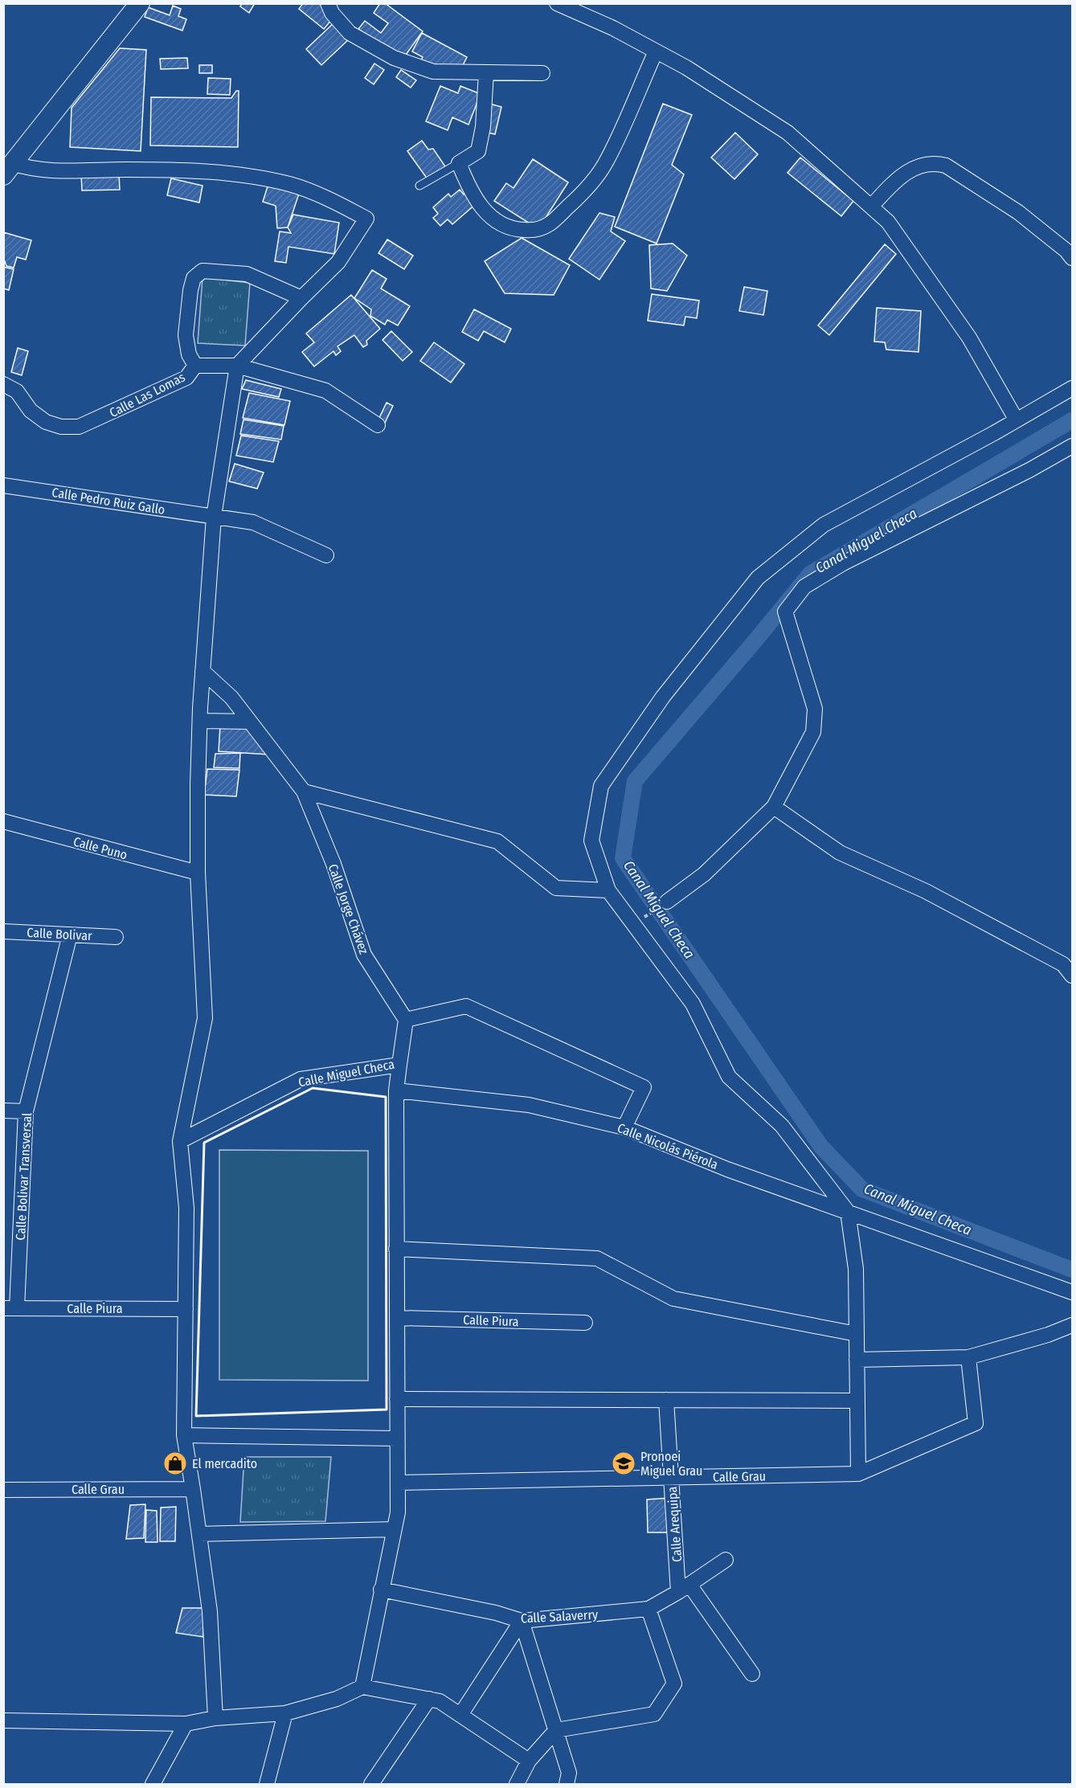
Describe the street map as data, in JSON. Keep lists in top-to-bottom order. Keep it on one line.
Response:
{"streets":{"street":["Calle Las Lomas","Calle Pedro Ruiz Gallo","Calle Puno","Calle Jorge Chávez","Calle Bolivar","Calle Miguel Checa","Calle Nicolás Piérola","Calle Bolivar Transversal","Calle Piura","Calle Grau","Calle Arequipa","Calle Salaverry"]},"crossings":[["Calle Jorge Chávez","Calle Miguel Checa"],["Calle Bolivar","Calle Bolivar Transversal"],["Calle Bolivar Transversal","Calle Piura"],["Calle Grau","Calle Arequipa"],["Calle Arequipa","Calle Salaverry"]],"water":["Canal Miguel Checa"],"places":{"shop":["El mercadito"],"school or university":["Pronoei Miguel Grau"]}}
